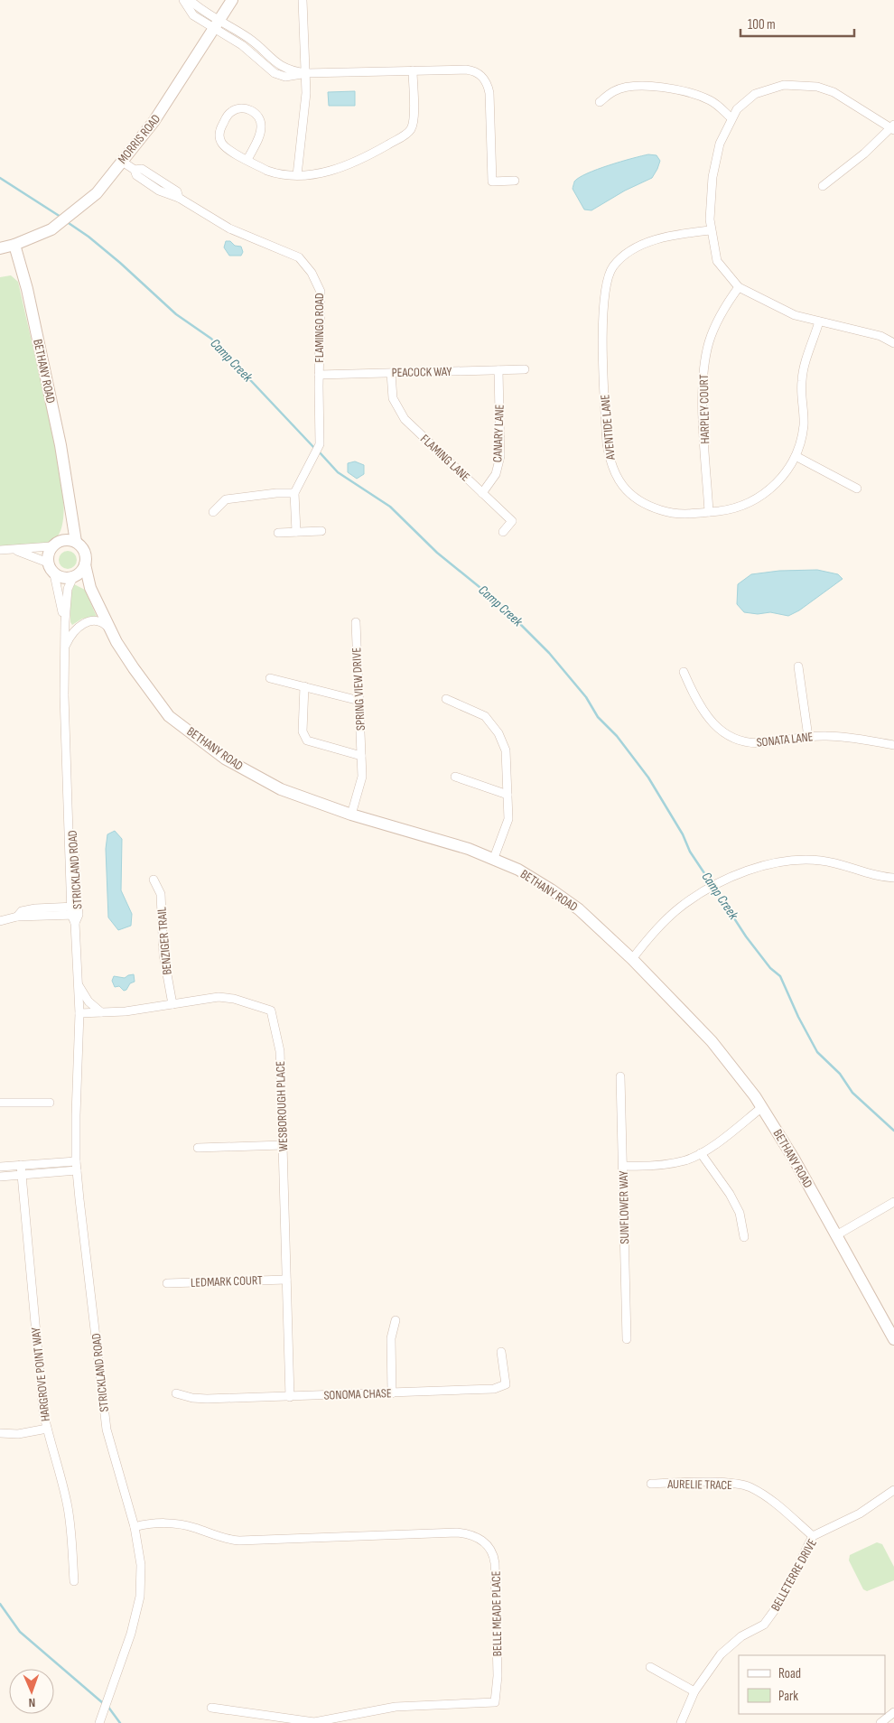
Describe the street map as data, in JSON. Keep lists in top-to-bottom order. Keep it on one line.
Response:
{"streets":{"street":["MORRIS ROAD","FLAMINGO ROAD","BETHANY ROAD","PEACOCK WAY","HARPLEY COURT","AVENTIDE LANE","CANARY LANE","FLAMING LANE","SPRING VIEW DRIVE","SONATA LANE","STRICKLAND ROAD","BENZIGER TRAIL","WESBOROUGH PLACE","SUNFLOWER WAY","LEDMARK COURT","HARGROVE POINT WAY","SONOMA CHASE","AURELIE TRACE","BELLETERRE DRIVE","BELLE MEADE PLACE"]},"crossings":[["MORRIS ROAD","FLAMINGO ROAD"],["MORRIS ROAD","BETHANY ROAD"],["FLAMINGO ROAD","PEACOCK WAY"],["BETHANY ROAD","SPRING VIEW DRIVE"],["BETHANY ROAD","STRICKLAND ROAD"],["PEACOCK WAY","CANARY LANE"],["PEACOCK WAY","FLAMING LANE"],["HARPLEY COURT","AVENTIDE LANE"],["CANARY LANE","FLAMING LANE"],["STRICKLAND ROAD","WESBOROUGH PLACE"],["STRICKLAND ROAD","BELLE MEADE PLACE"],["BENZIGER TRAIL","WESBOROUGH PLACE"],["WESBOROUGH PLACE","LEDMARK COURT"],["WESBOROUGH PLACE","SONOMA CHASE"],["AURELIE TRACE","BELLETERRE DRIVE"]],"water":["Camp Creek"],"legend":["Road","Park"],"scale_bar":"100 m","north":"bottom"}
